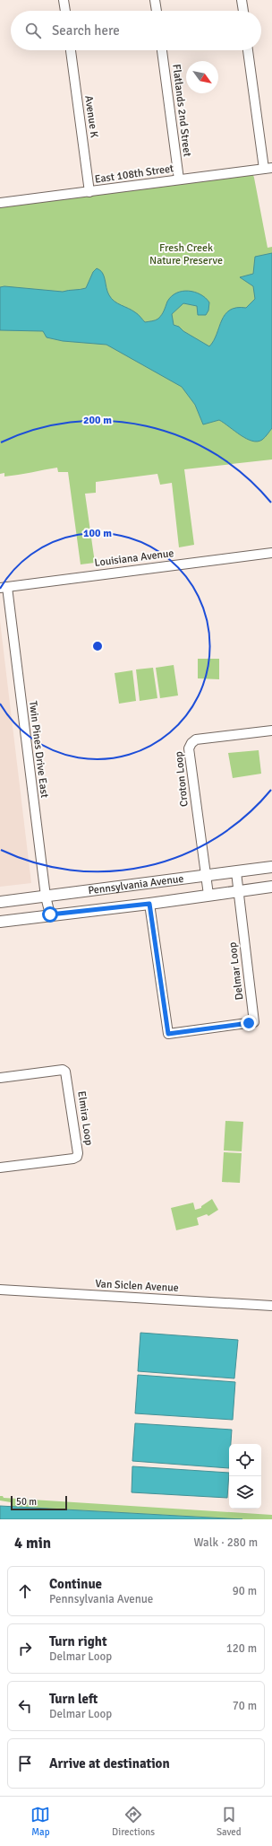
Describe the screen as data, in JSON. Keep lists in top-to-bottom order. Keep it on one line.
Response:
{"streets":{"main road":["Pennsylvania Avenue"],"street":["Flatlands 2nd Street","Avenue K","East 108th Street","Louisiana Avenue","Twin Pines Drive East","Croton Loop","Delmar Loop","Elmira Loop","Van Siclen Avenue"]},"crossings":[["Flatlands 2nd Street","East 108th Street"],["Avenue K","East 108th Street"],["Louisiana Avenue","Twin Pines Drive East"],["Twin Pines Drive East","Pennsylvania Avenue"],["Croton Loop","Pennsylvania Avenue"],["Pennsylvania Avenue","Delmar Loop"]],"parks":["Fresh Creek Nature Preserve"],"scale_bar":"50 m","north":"bottom right","page":{"search":"Search here","scale":"50 m","heading":["4 min","Walk · 280 m"],"list":[["Continue","Pennsylvania Avenue","90 m"],["Turn right","Delmar Loop","120 m"],["Turn left","Delmar Loop","70 m"],"Arrive at destination"],"nav":["Map","Directions","Saved"]},"rings":["200 m","100 m"]}
